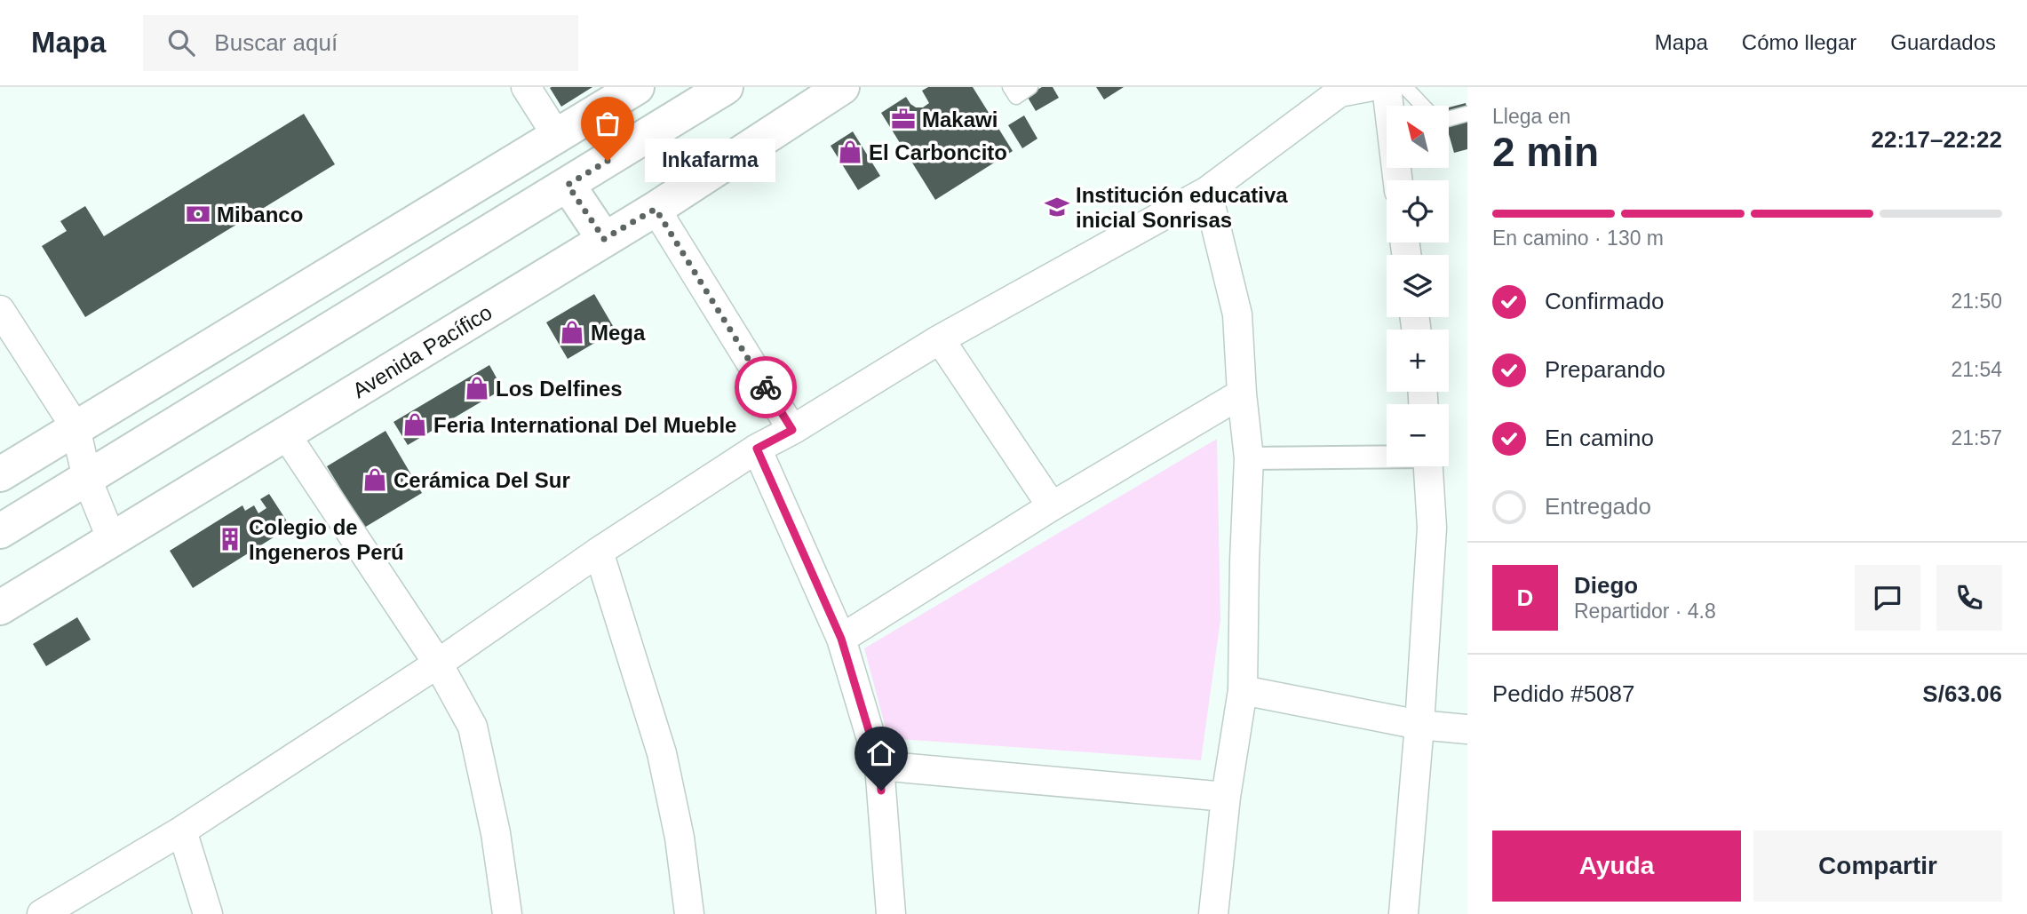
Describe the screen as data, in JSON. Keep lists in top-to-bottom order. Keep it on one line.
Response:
{"streets":{"main road":["Avenida Pacífico"]},"places":{"office":["Makawi"],"shop":["El Carboncito","Mega","Los Delfines","Feria International Del Mueble","Cerámica Del Sur"],"other":["Inkafarma"],"school or university":["Institución educativa inicial Sonrisas"],"bank":["Mibanco"],"building":["Colegio de Ingeneros Perú"]},"north":"top left","page":{"header":"Mapa","search":"Buscar aquí","nav":["Mapa","Cómo llegar","Guardados"],"heading":["2 min","Llega en","22:17–22:22"],"panel":["Diego","Repartidor · 4.8","Pedido #5087","S/63.06"],"map_buttons":["+","−"],"bubble":"Inkafarma","bar":"En camino · 130 m","list":[["Confirmado","21:50"],["Preparando","21:54"],["En camino","21:57"],"Entregado"],"round":"D","buttons":["Ayuda","Compartir"]}}
